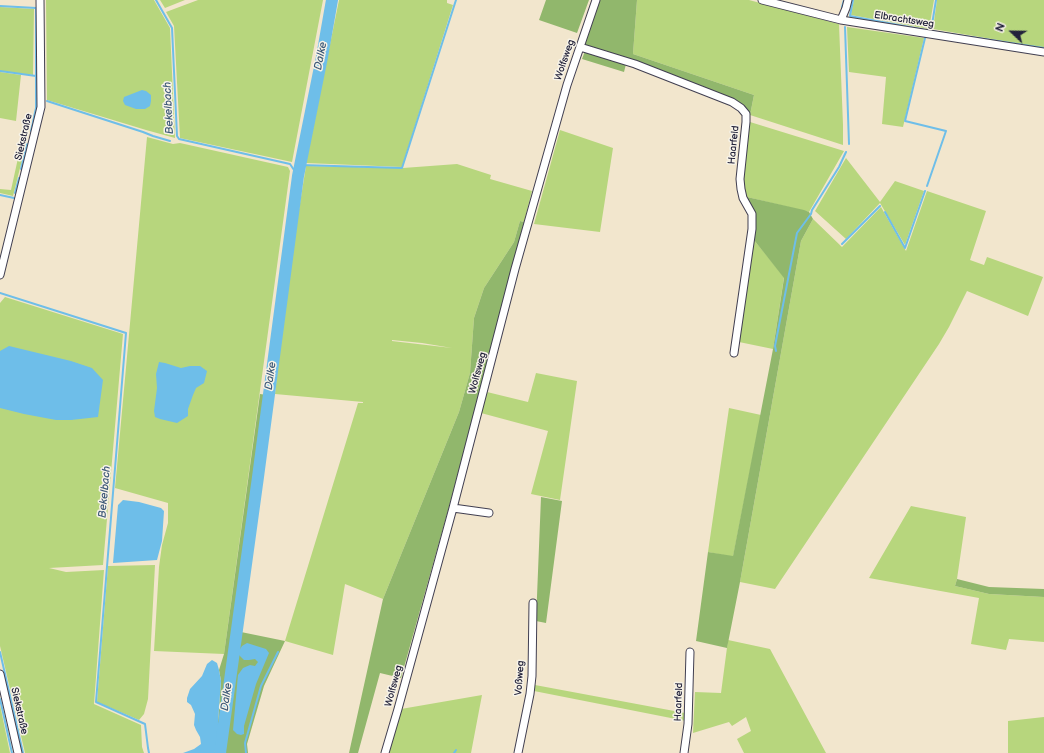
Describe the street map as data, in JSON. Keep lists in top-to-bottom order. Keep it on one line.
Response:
{"streets":{"street":["Elbrachtsweg","Wolfsweg","Siekstraße","Haarfeld","Voßweg"]},"crossings":[["Wolfsweg","Haarfeld"]],"water":["Dalke","Bekelbach"],"north":"left"}
